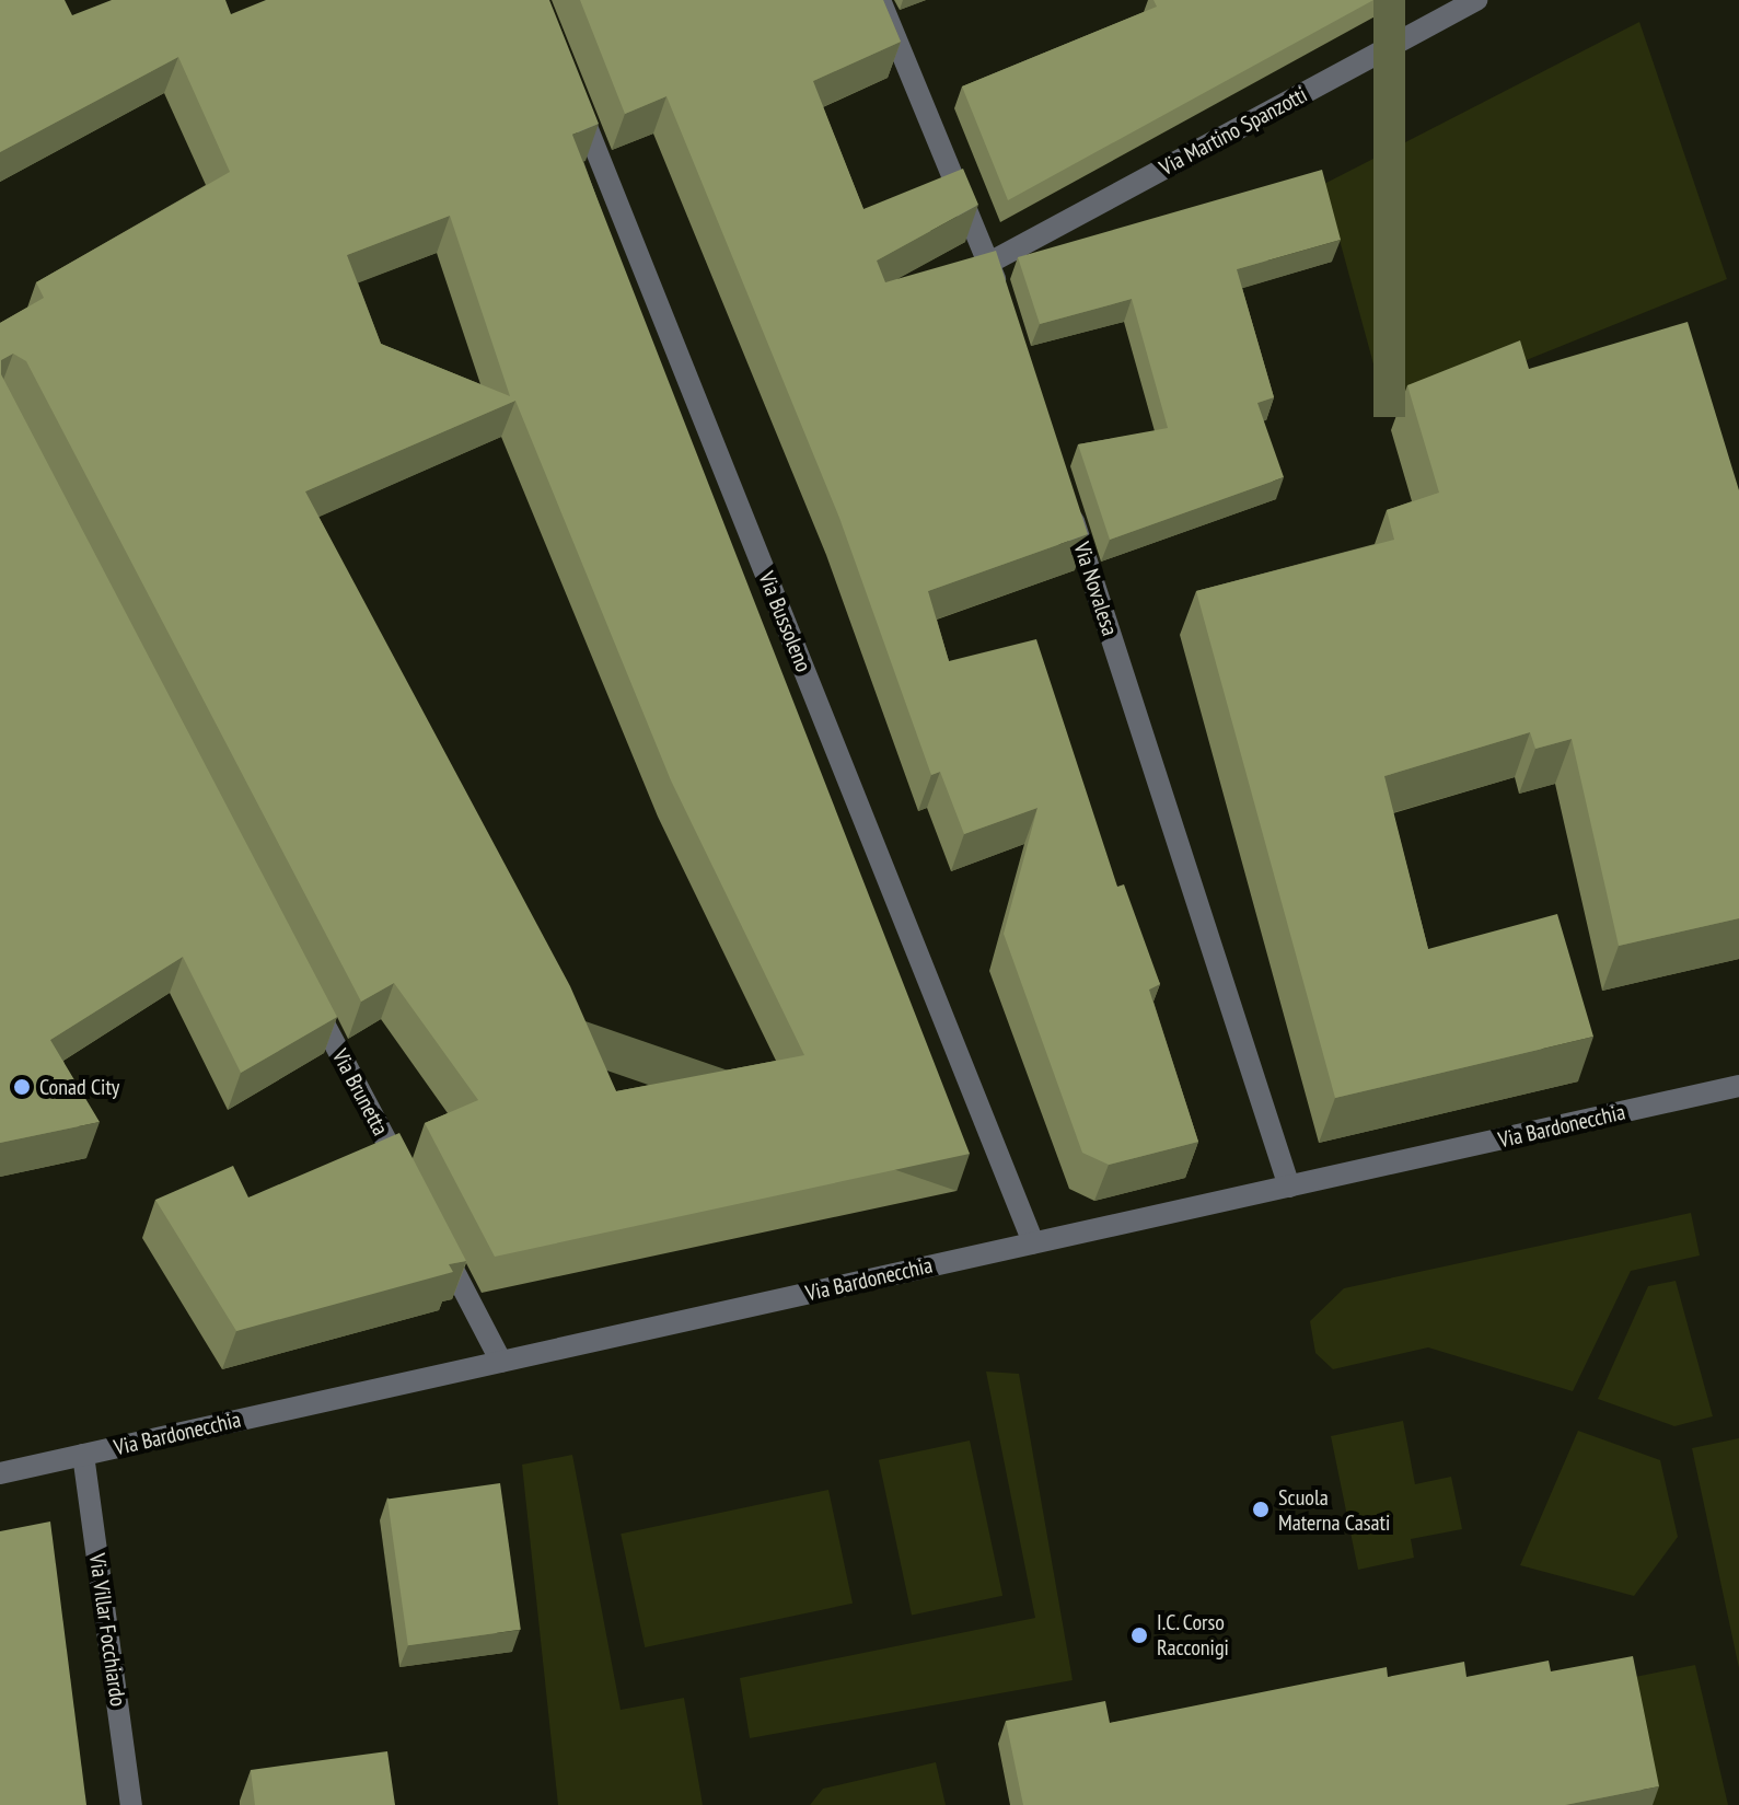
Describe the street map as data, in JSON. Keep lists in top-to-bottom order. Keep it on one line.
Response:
{"streets":{"street":["Via Martino Spanzotti","Via Novalesa","Via Bussoleno","Via Brunetta","Via Bardonecchia","Via Villar Focchiardo"]},"crossings":[["Via Novalesa","Via Bardonecchia"],["Via Bussoleno","Via Bardonecchia"],["Via Bardonecchia","Via Villar Focchiardo"]],"places":["Conad City","Scuola Materna Casati","I.C. Corso Racconigi"]}
